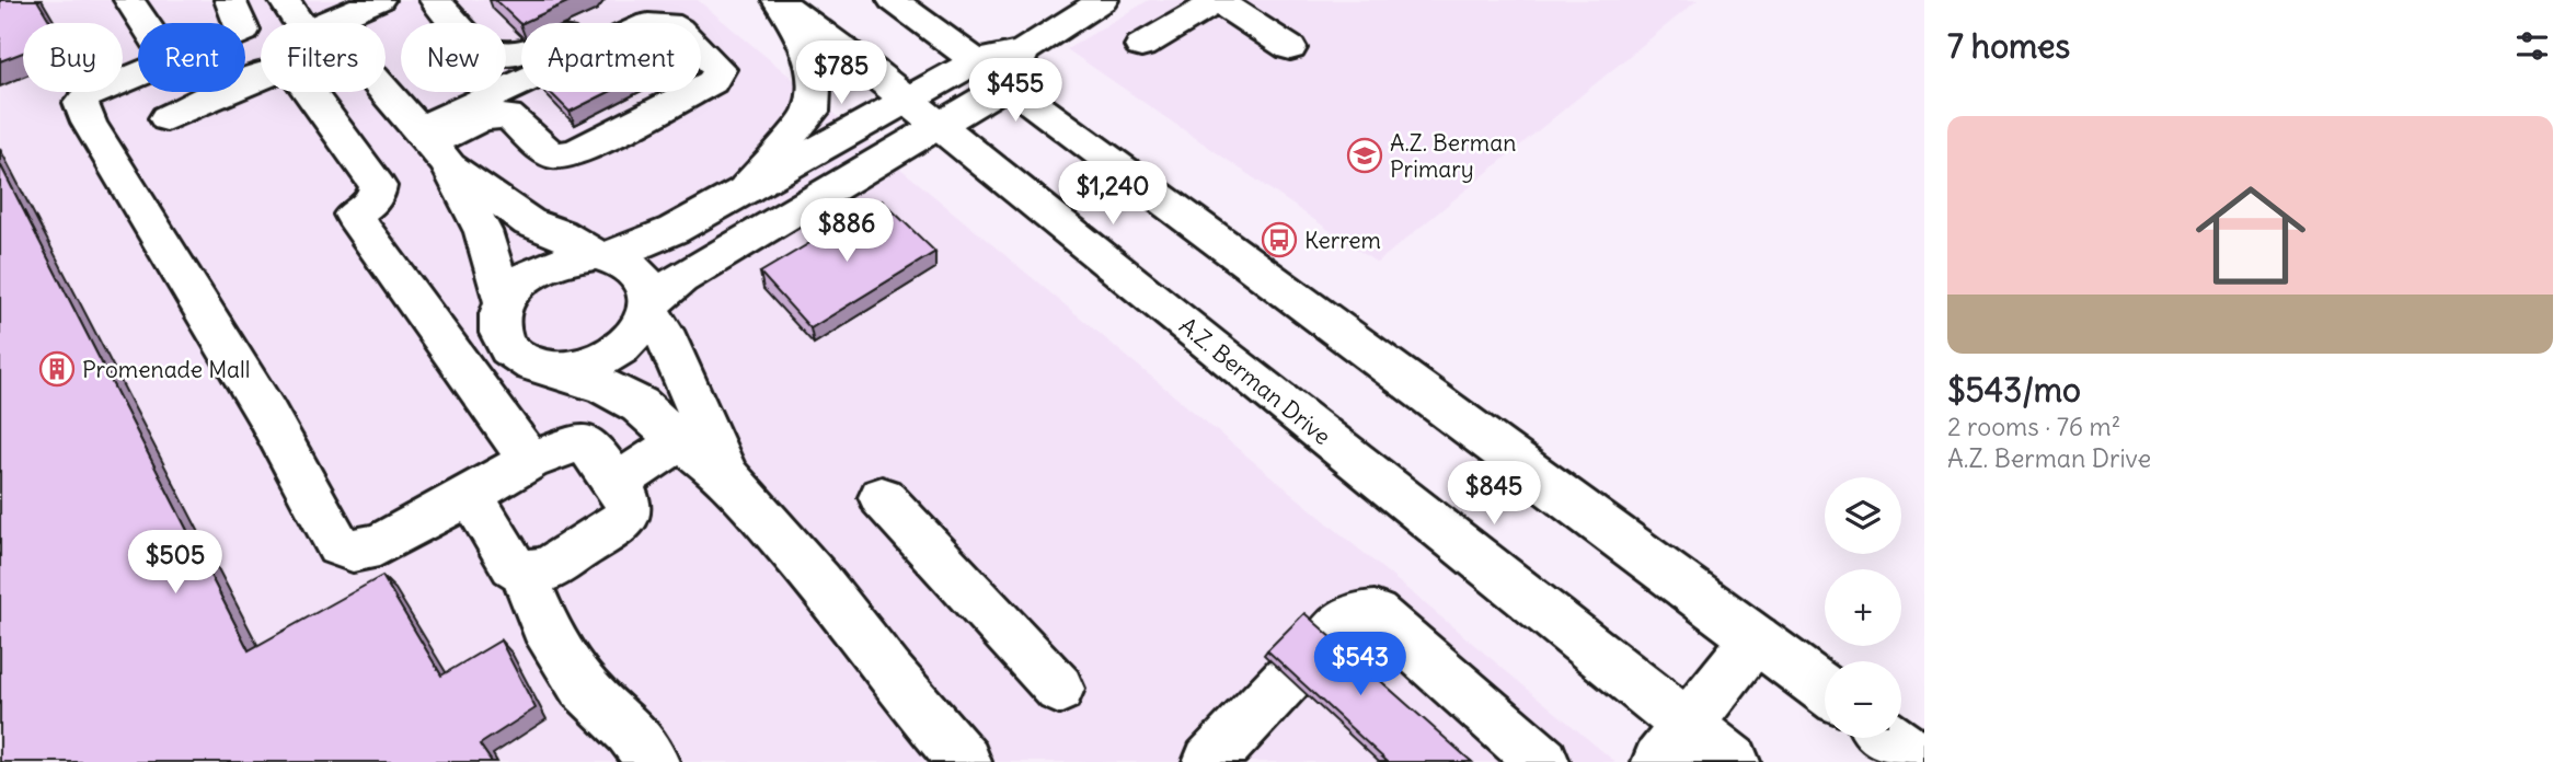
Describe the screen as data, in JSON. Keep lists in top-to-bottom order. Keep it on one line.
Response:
{"streets":{"main road":["A.Z. Berman Drive"]},"places":{"school or university":["A.Z. Berman Primary"],"bus stop":["Kerrem"],"building":["Promenade Mall"]},"page":{"heading":"7 homes","chip":["Buy","Rent","Filters","New","Apartment"],"price":["$785","$455","$1,240","$886","$845","$505","$543"],"list":[{"name":"$543/mo","note":"2 rooms · 76 m² · A.Z. Berman Drive"}],"map_buttons":["+","−"]}}
